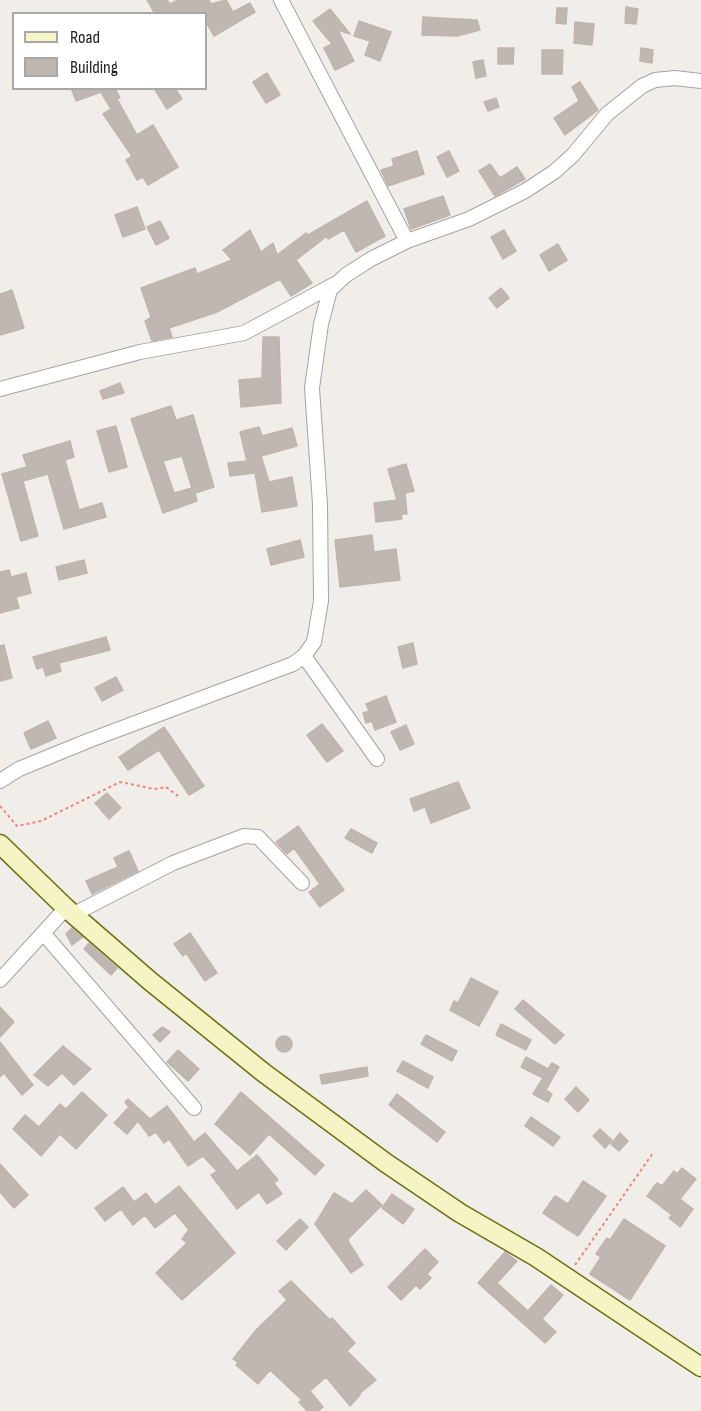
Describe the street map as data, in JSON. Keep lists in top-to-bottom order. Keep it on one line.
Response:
{"legend":["Road","Building"]}
